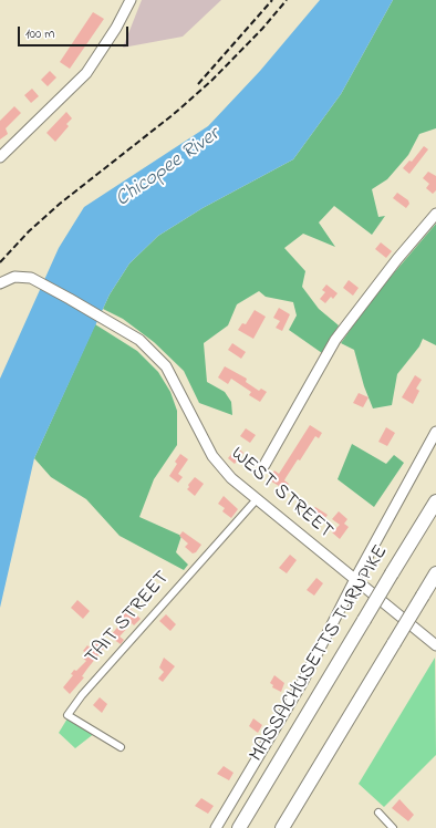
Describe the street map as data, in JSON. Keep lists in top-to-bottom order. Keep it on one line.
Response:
{"streets":{"highway":["MASSACHUSETTS TURNPIKE"],"main road":["WEST STREET"],"street":["TAIT STREET"]},"crossings":[["WEST STREET","TAIT STREET"]],"water":["Chicopee River"],"scale_bar":"100 m"}
